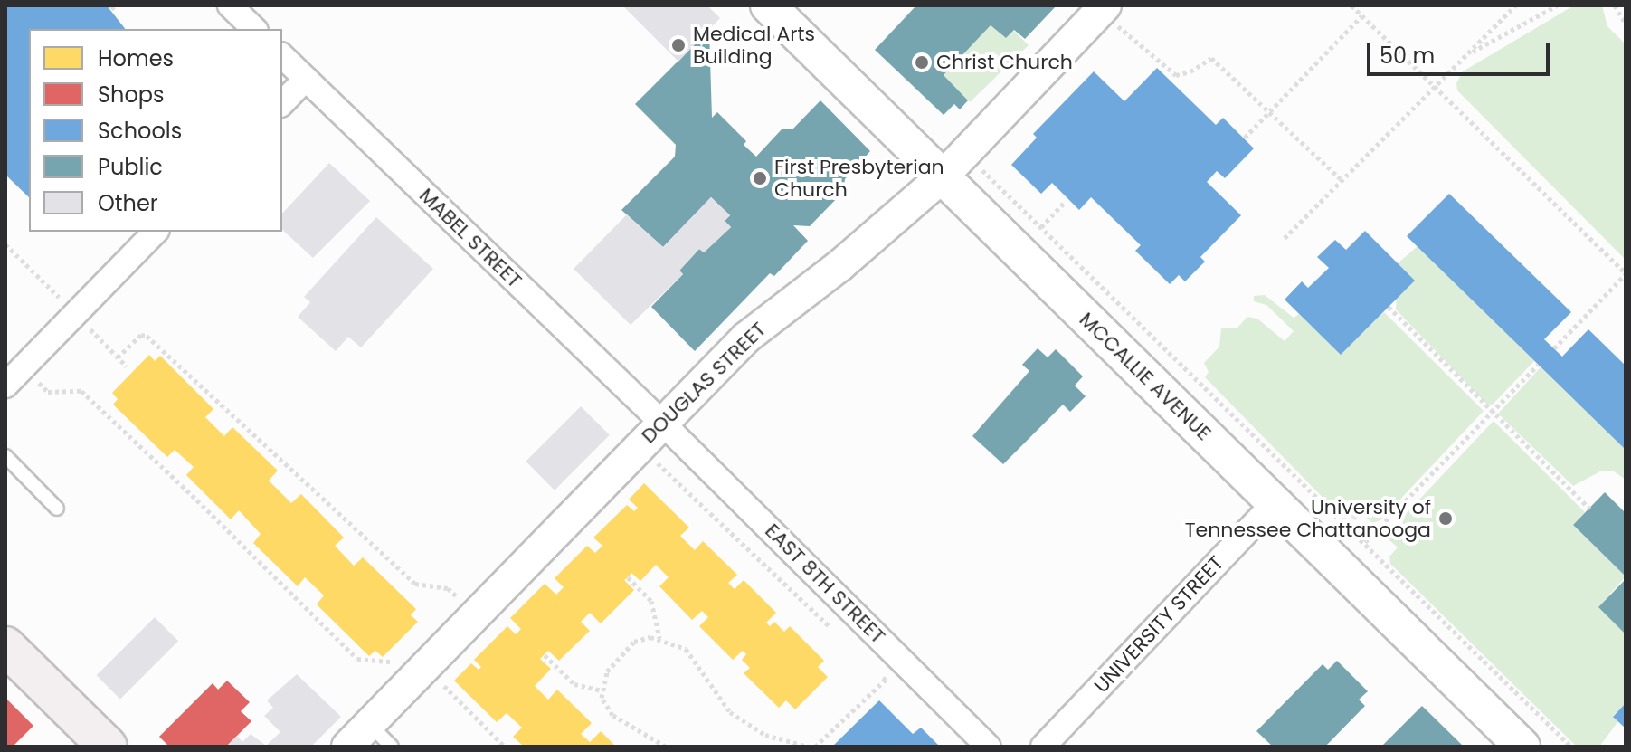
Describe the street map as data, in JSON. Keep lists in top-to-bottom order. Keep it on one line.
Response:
{"streets":{"main road":["MCCALLIE AVENUE"],"street":["MABEL STREET","DOUGLAS STREET","EAST 8TH STREET","UNIVERSITY STREET"]},"crossings":[["MABEL STREET","DOUGLAS STREET"],["MABEL STREET","EAST 8TH STREET"],["MCCALLIE AVENUE","DOUGLAS STREET"],["MCCALLIE AVENUE","UNIVERSITY STREET"],["DOUGLAS STREET","EAST 8TH STREET"]],"places":["Medical Arts Building","Christ Church","First Presbyterian Church","University of Tennessee Chattanooga"],"legend":["Homes","Shops","Schools","Public","Other"],"scale_bar":"50 m"}
